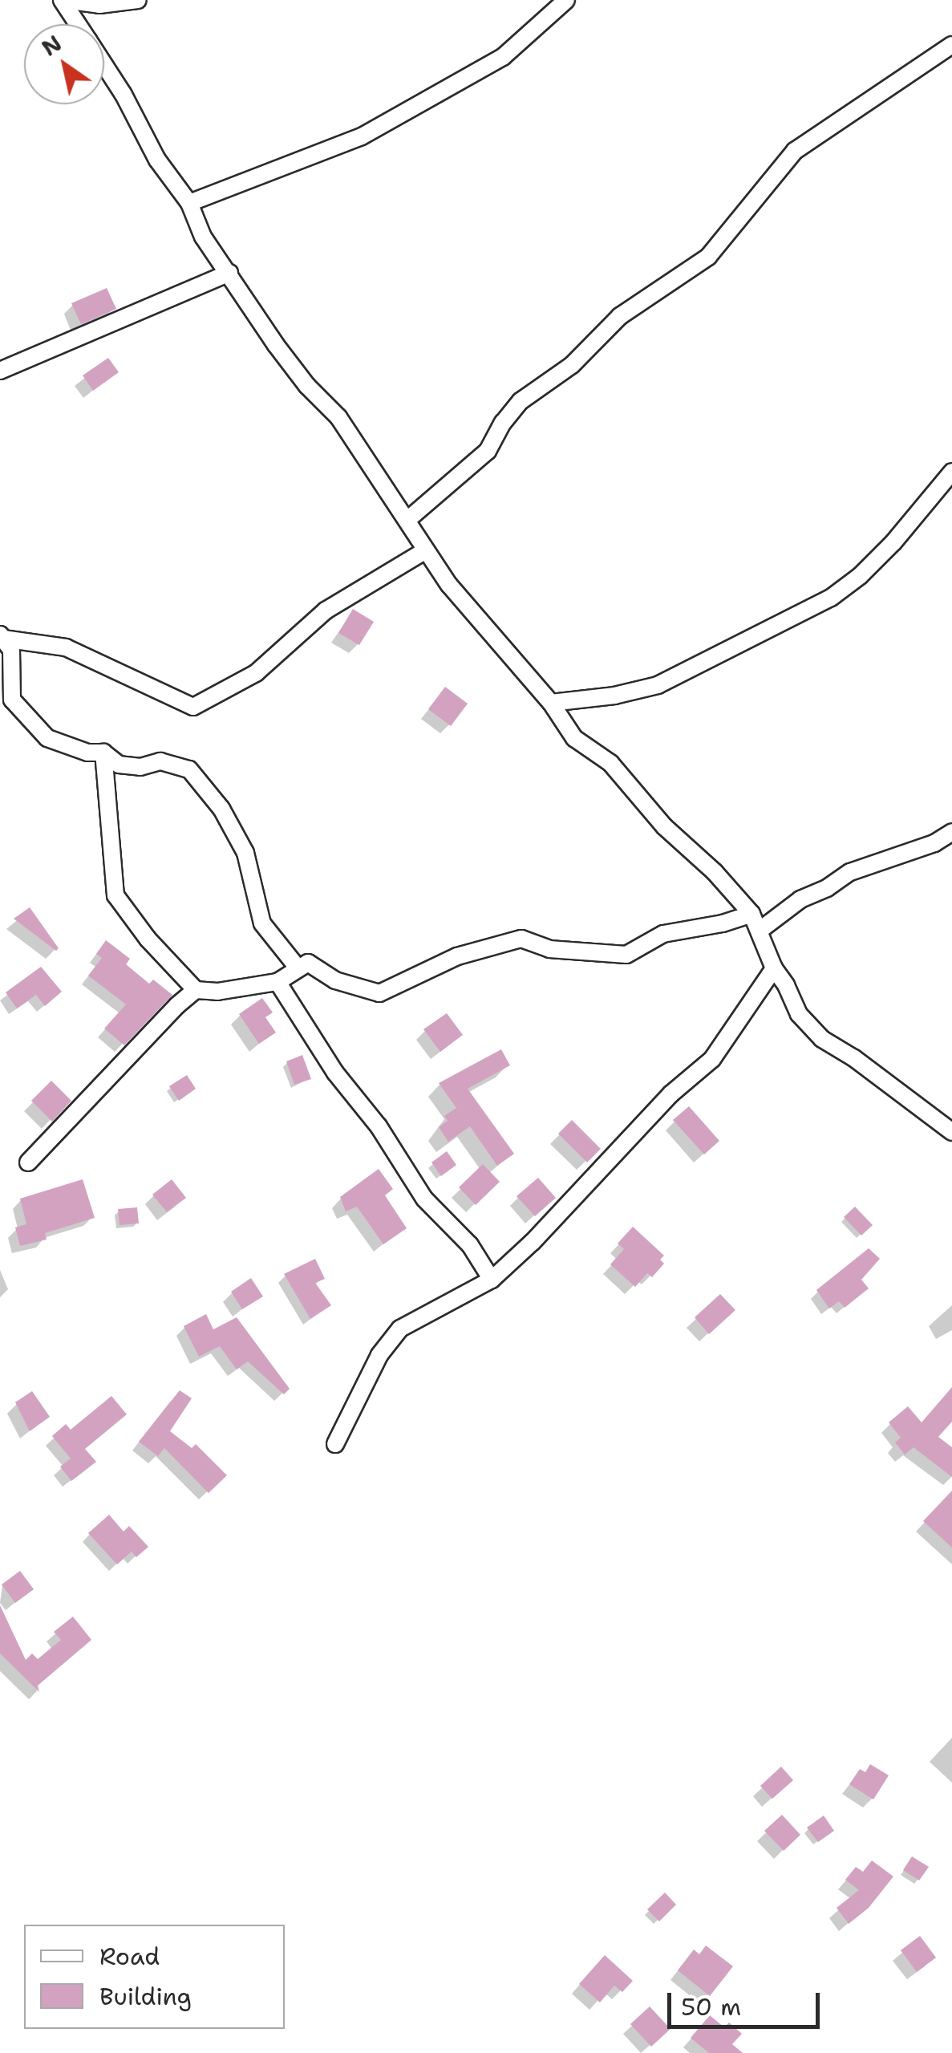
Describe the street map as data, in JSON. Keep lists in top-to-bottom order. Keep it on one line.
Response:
{"legend":["Road","Building"],"scale_bar":"50 m","north":"top left"}
